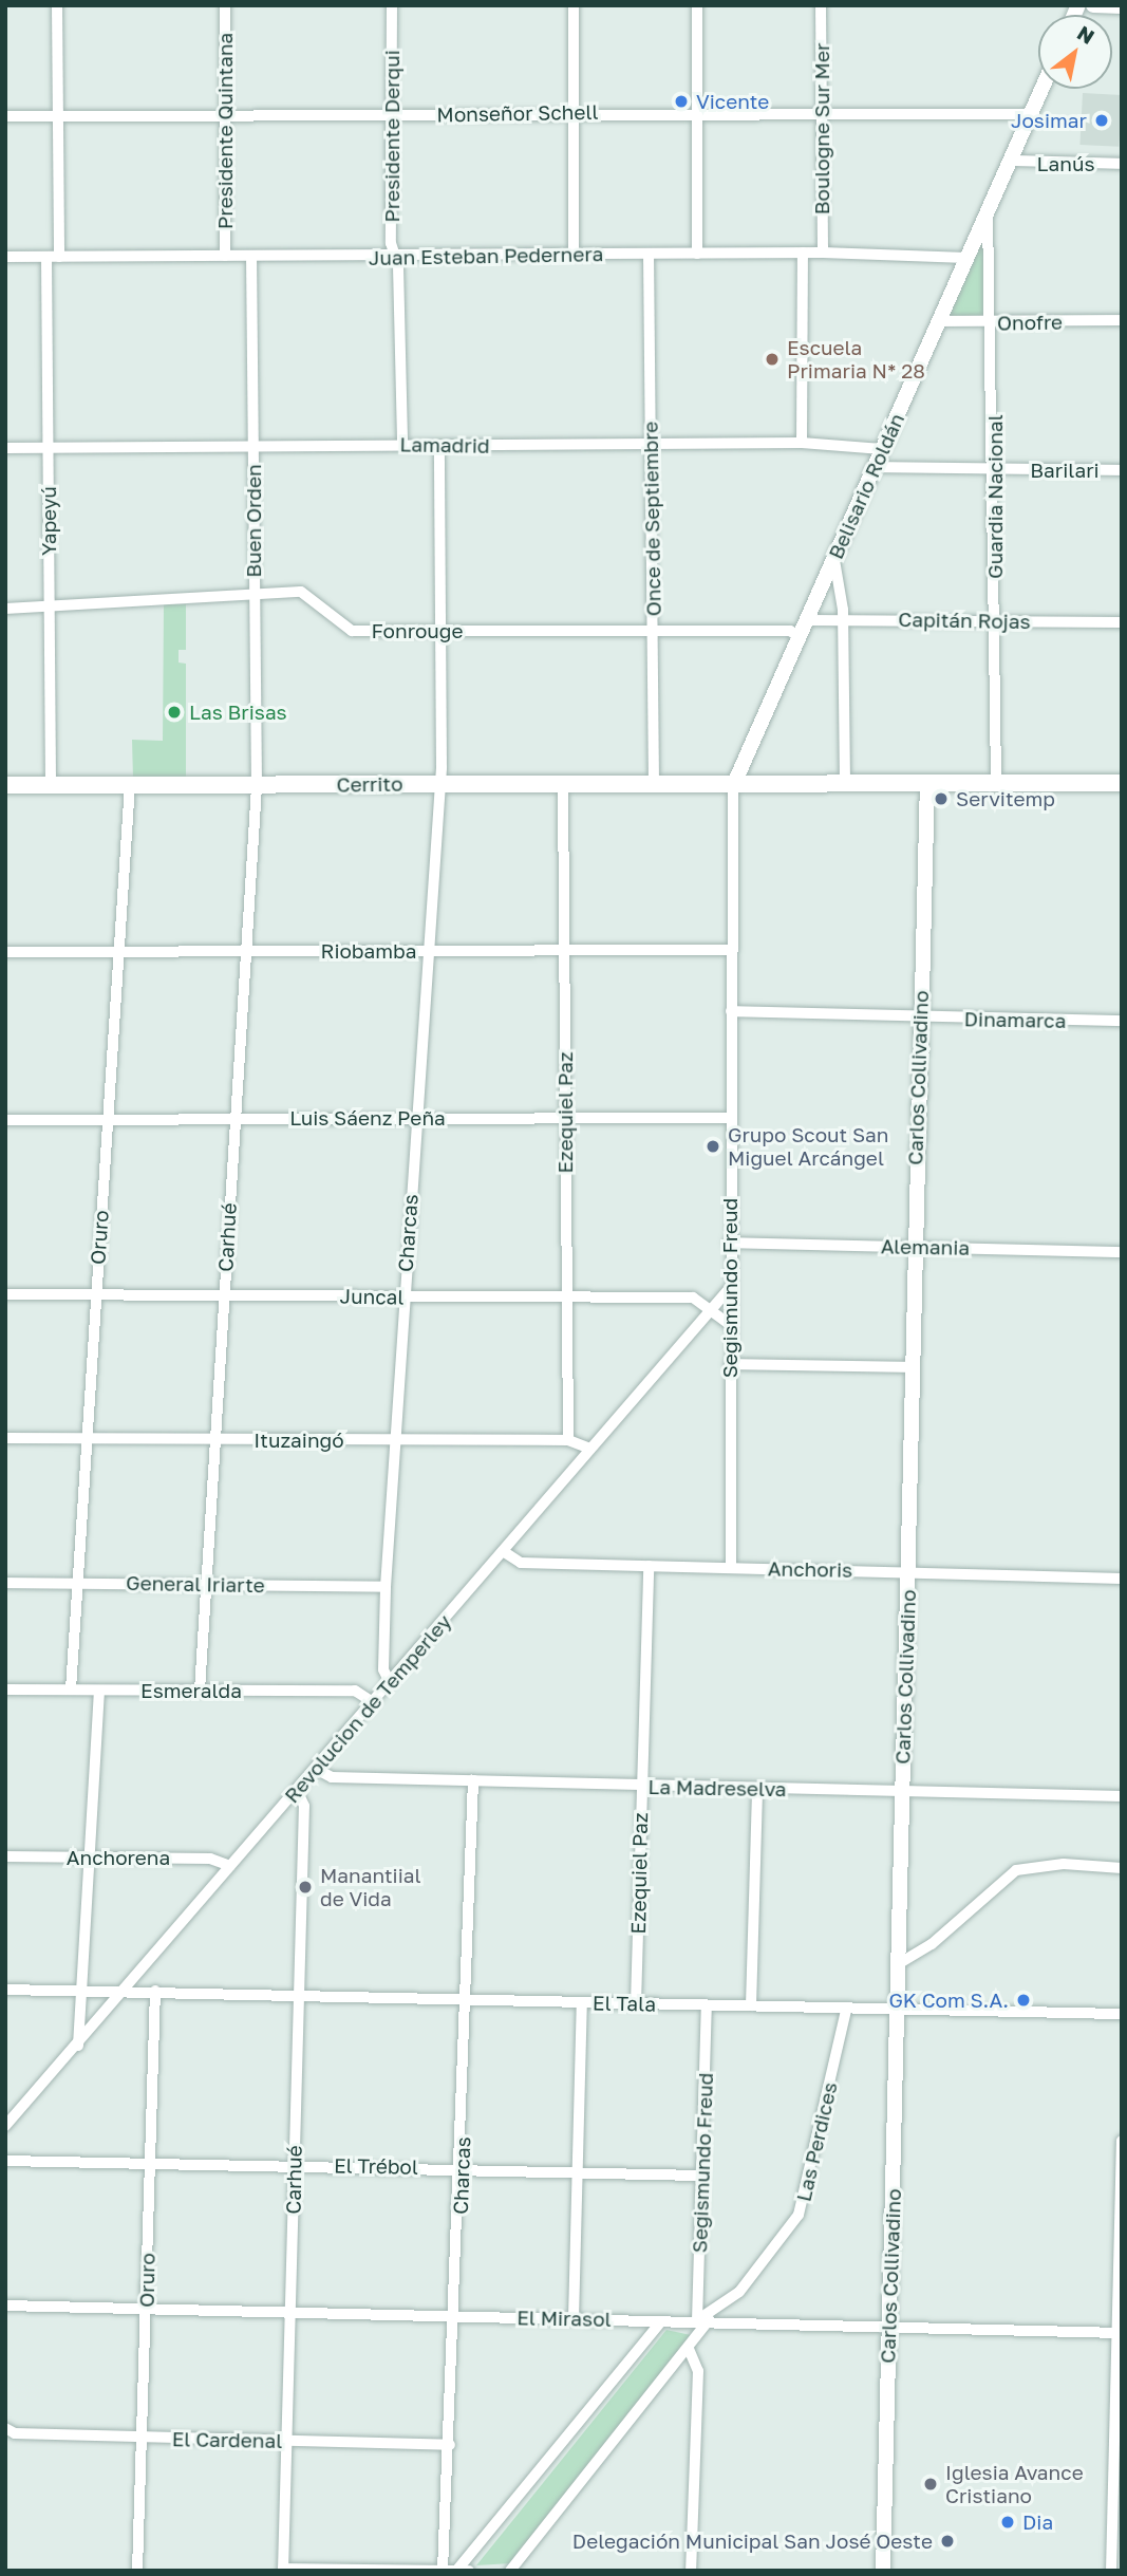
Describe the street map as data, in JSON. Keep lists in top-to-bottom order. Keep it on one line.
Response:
{"streets":{"main road":["Cerrito"],"street":["Monseñor Schell","Boulogne Sur Mer","Presidente Quintana","Presidente Derqui","Lanús","Juan Esteban Pedernera","Onofre","Lamadrid","Barilari","Belisario Roldán","Guardia Nacional","Once de Septiembre","Yapeyú","Buen Orden","Capitán Rojas","Fonrouge","Riobamba","Dinamarca","Carlos Collivadino","Ezequiel Paz","Luis Sáenz Peña","Charcas","Oruro","Carhué","Alemania","Segismundo Freud","Juncal","Ituzaingó","Anchoris","General Iriarte","Esmeralda","Revolucion de Temperley","La Madreselva","Anchorena","El Tala","Las Perdices","El Trébol","El Mirasol","El Cardenal"]},"crossings":[["Monseñor Schell","Boulogne Sur Mer"],["Monseñor Schell","Presidente Quintana"],["Monseñor Schell","Presidente Derqui"],["Monseñor Schell","Belisario Roldán"],["Monseñor Schell","Yapeyú"],["Boulogne Sur Mer","Juan Esteban Pedernera"],["Presidente Quintana","Juan Esteban Pedernera"],["Presidente Derqui","Juan Esteban Pedernera"],["Presidente Derqui","Lamadrid"],["Lanús","Belisario Roldán"],["Juan Esteban Pedernera","Belisario Roldán"],["Juan Esteban Pedernera","Once de Septiembre"],["Juan Esteban Pedernera","Yapeyú"],["Juan Esteban Pedernera","Buen Orden"],["Onofre","Belisario Roldán"],["Onofre","Guardia Nacional"],["Lamadrid","Belisario Roldán"],["Lamadrid","Once de Septiembre"],["Lamadrid","Yapeyú"],["Lamadrid","Buen Orden"],["Barilari","Belisario Roldán"],["Barilari","Guardia Nacional"],["Belisario Roldán","Guardia Nacional"],["Belisario Roldán","Capitán Rojas"],["Belisario Roldán","Fonrouge"],["Belisario Roldán","Cerrito"],["Belisario Roldán","Segismundo Freud"],["Guardia Nacional","Capitán Rojas"],["Guardia Nacional","Cerrito"],["Once de Septiembre","Fonrouge"],["Once de Septiembre","Cerrito"],["Yapeyú","Fonrouge"],["Yapeyú","Cerrito"],["Buen Orden","Fonrouge"],["Buen Orden","Cerrito"],["Buen Orden","Carhué"],["Cerrito","Carlos Collivadino"],["Cerrito","Ezequiel Paz"],["Cerrito","Charcas"],["Cerrito","Oruro"],["Cerrito","Carhué"],["Cerrito","Segismundo Freud"],["Riobamba","Ezequiel Paz"],["Riobamba","Charcas"],["Riobamba","Oruro"],["Riobamba","Carhué"],["Riobamba","Segismundo Freud"],["Dinamarca","Carlos Collivadino"],["Dinamarca","Segismundo Freud"],["Carlos Collivadino","Alemania"],["Carlos Collivadino","Anchoris"],["Carlos Collivadino","La Madreselva"],["Carlos Collivadino","El Tala"],["Carlos Collivadino","El Mirasol"],["Ezequiel Paz","Luis Sáenz Peña"],["Ezequiel Paz","Juncal"],["Ezequiel Paz","Ituzaingó"],["Ezequiel Paz","Anchoris"],["Ezequiel Paz","La Madreselva"],["Ezequiel Paz","El Tala"],["Luis Sáenz Peña","Charcas"],["Luis Sáenz Peña","Oruro"],["Luis Sáenz Peña","Carhué"],["Luis Sáenz Peña","Segismundo Freud"],["Charcas","Juncal"],["Charcas","Ituzaingó"],["Charcas","General Iriarte"],["Charcas","Revolucion de Temperley"],["Charcas","La Madreselva"],["Charcas","El Tala"],["Charcas","El Trébol"],["Charcas","El Mirasol"],["Charcas","El Cardenal"],["Oruro","Juncal"],["Oruro","Ituzaingó"],["Oruro","General Iriarte"],["Oruro","Esmeralda"],["Oruro","El Tala"],["Oruro","El Trébol"],["Oruro","El Mirasol"],["Oruro","El Cardenal"],["Carhué","Juncal"],["Carhué","Ituzaingó"],["Carhué","General Iriarte"],["Carhué","Esmeralda"],["Carhué","Revolucion de Temperley"],["Carhué","El Tala"],["Carhué","El Trébol"],["Carhué","El Mirasol"],["Carhué","El Cardenal"],["Alemania","Segismundo Freud"],["Segismundo Freud","Juncal"],["Segismundo Freud","Anchoris"],["Segismundo Freud","Revolucion de Temperley"],["Segismundo Freud","El Tala"],["Segismundo Freud","Las Perdices"],["Segismundo Freud","El Trébol"],["Segismundo Freud","El Mirasol"],["Juncal","Revolucion de Temperley"],["Ituzaingó","Revolucion de Temperley"],["Anchoris","Revolucion de Temperley"],["Esmeralda","Revolucion de Temperley"],["Revolucion de Temperley","La Madreselva"],["Revolucion de Temperley","Anchorena"],["Revolucion de Temperley","El Tala"],["El Tala","Las Perdices"],["Las Perdices","El Mirasol"]],"places":["Vicente","Josimar","Escuela Primaria N* 28","Las Brisas","Servitemp","Grupo Scout San Miguel Arcángel","Manantiial de Vida","GK Com S.A.","Iglesia Avance Cristiano","Dia","Delegación Municipal San José Oeste"],"north":"top right"}
